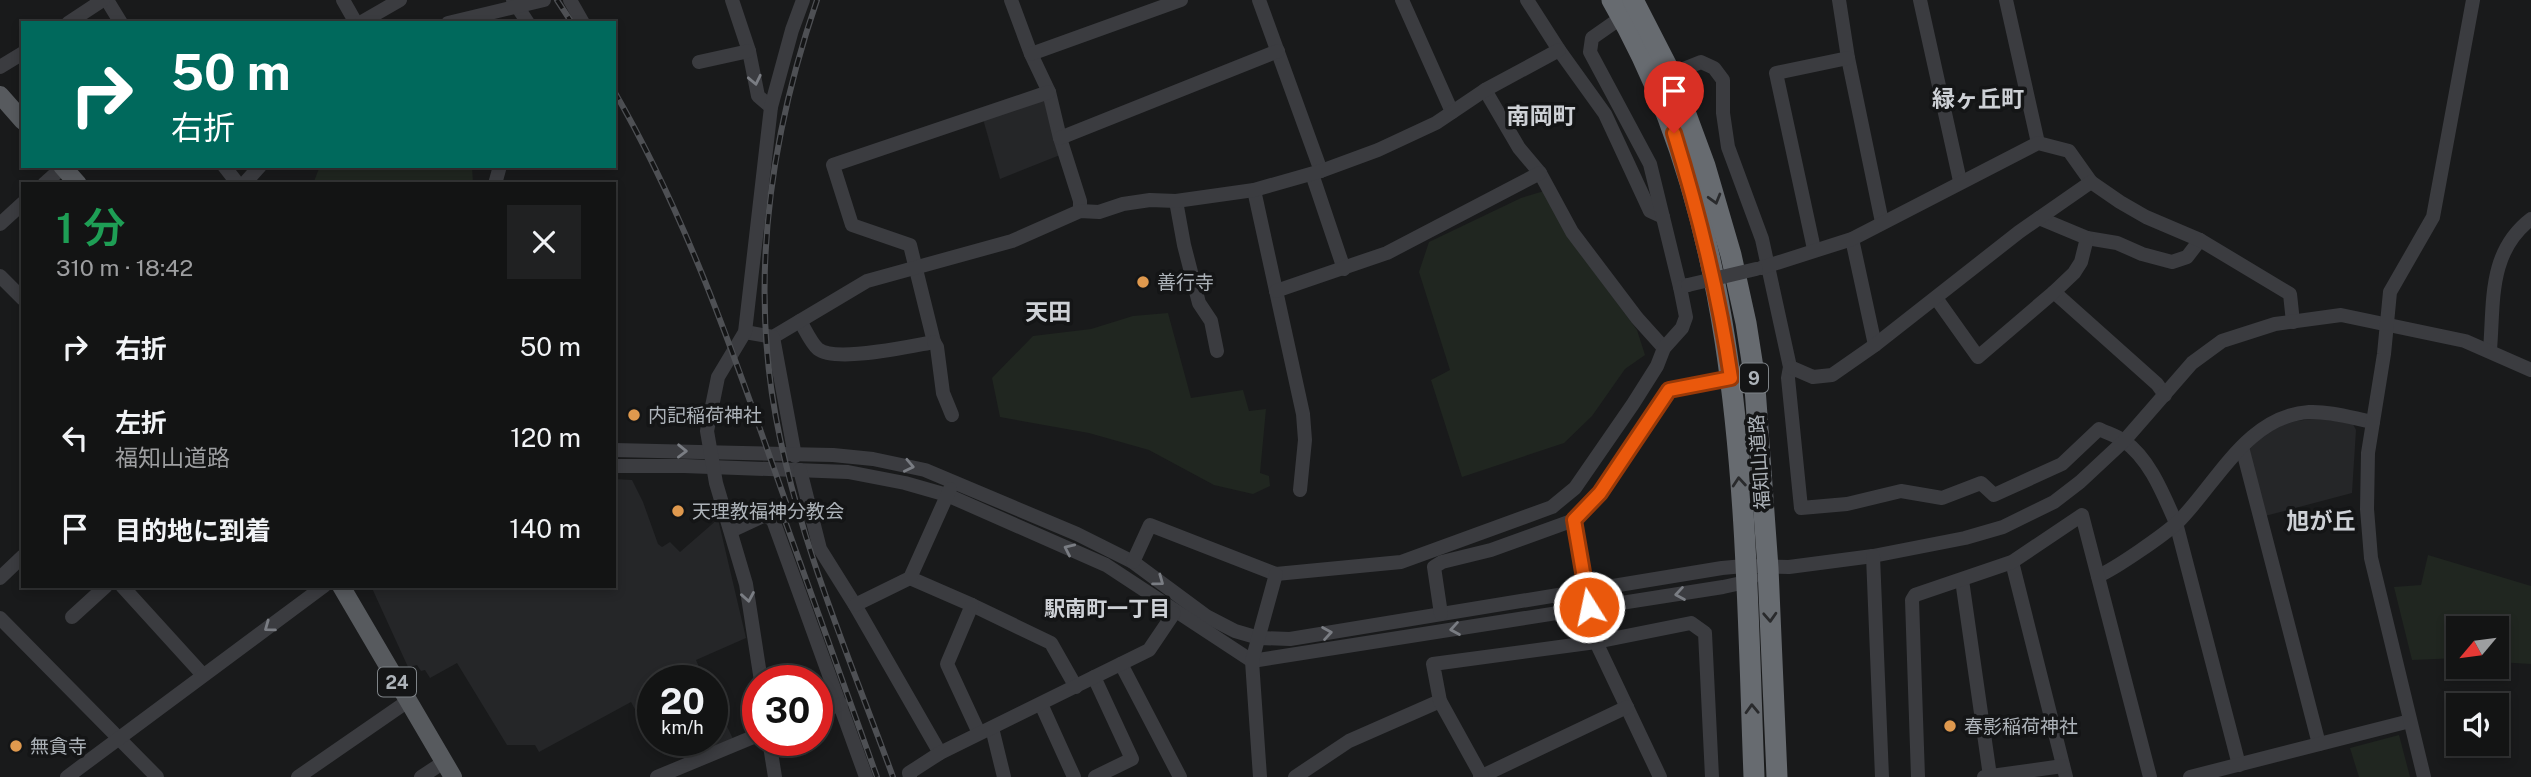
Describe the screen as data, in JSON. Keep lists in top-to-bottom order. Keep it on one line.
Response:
{"streets":{"highway":["9","福知山道路"],"main road":["24"]},"districts":["緑ヶ丘町","南岡町","天田","旭が丘","駅南町一丁目"],"places":["善行寺","内記稲荷神社","天理教福神分教会","春影稲荷神社","無貪寺"],"north":"bottom left","page":{"turn":["50 m","右折"],"heading":["1 分","310 m · 18:42"],"list":[{"name":"右折","value":"50 m"},{"name":"左折","note":"福知山道路","value":"120 m"},{"name":"目的地に到着","value":"140 m"}],"speed":"20 km/h","limit":"30"}}
